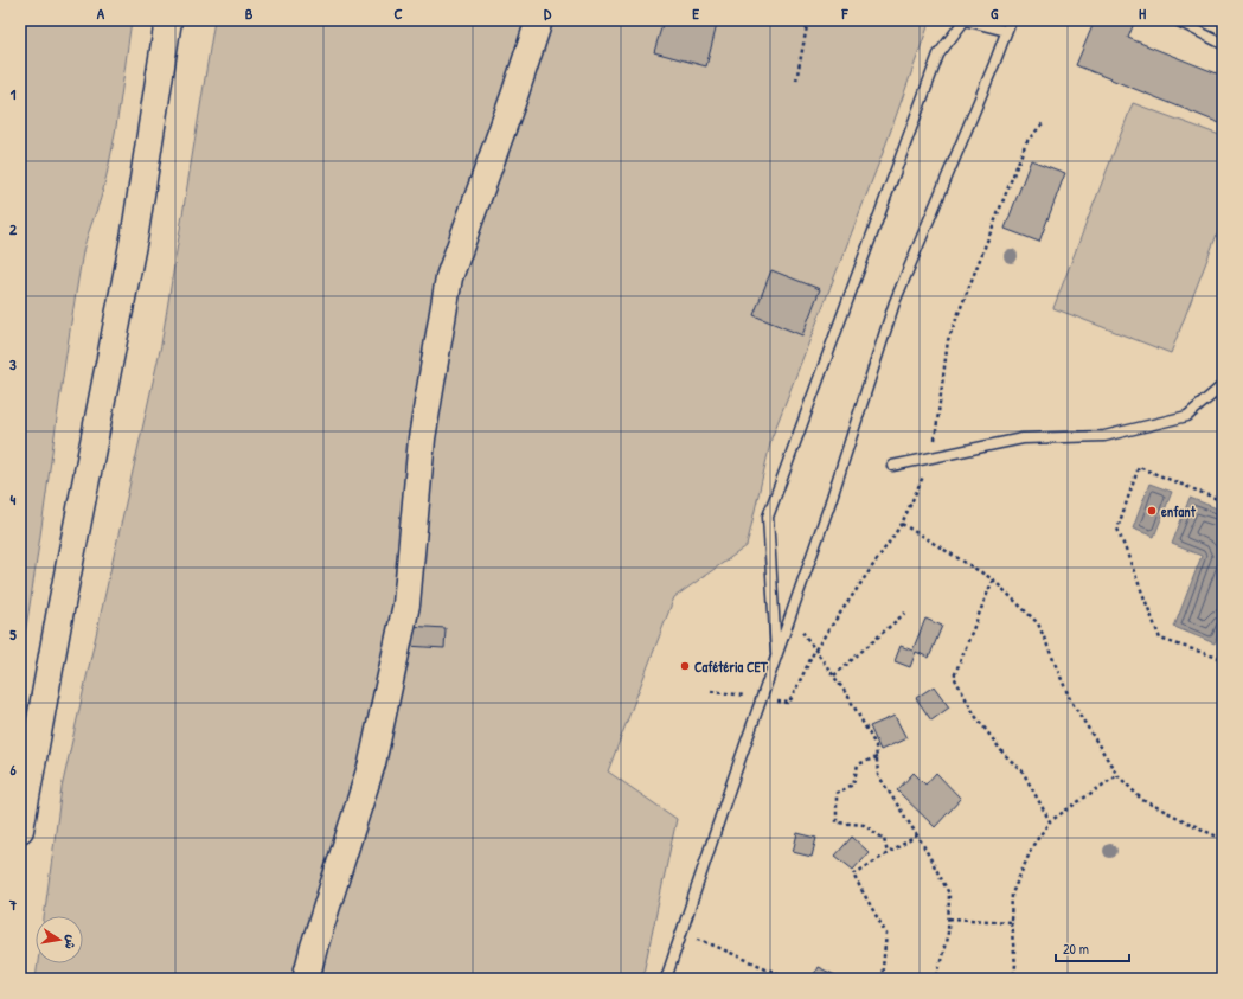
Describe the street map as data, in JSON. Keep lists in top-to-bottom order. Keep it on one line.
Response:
{"places":["enfant","Cafétéria CET"],"scale_bar":"20 m","north":"right","grid":{"columns":["A","B","C","D","E","F","G","H"],"rows":["1","2","3","4","5","6","7"]}}
